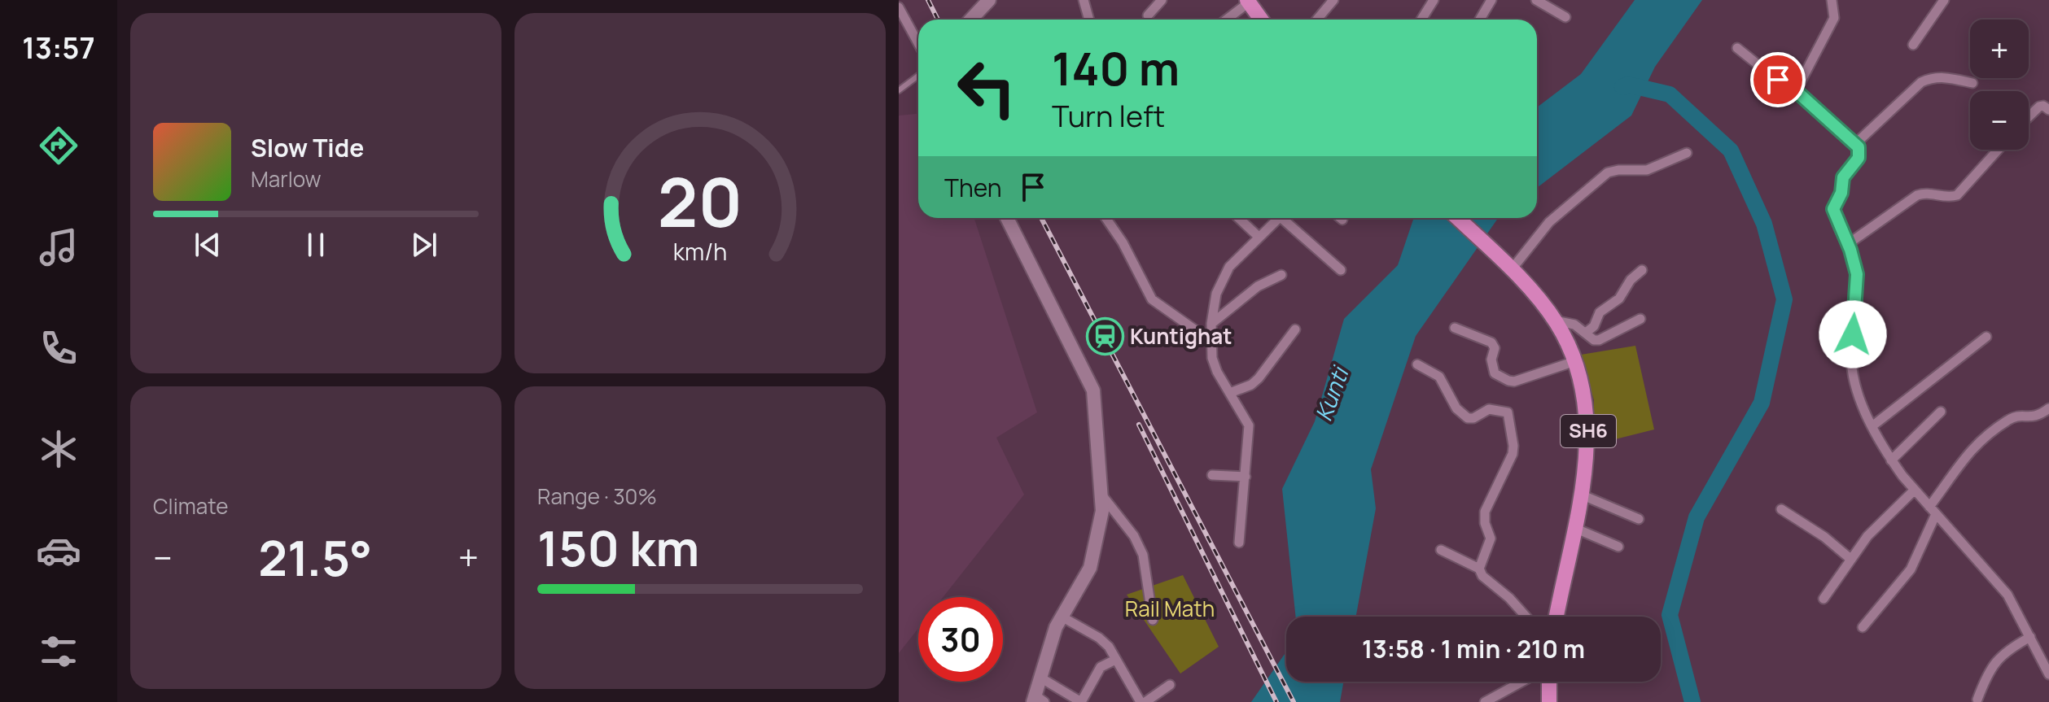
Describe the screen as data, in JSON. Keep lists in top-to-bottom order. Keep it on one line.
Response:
{"streets":{"main road":["SH6"]},"water":["Kunti"],"parks":["Rail Math"],"places":{"station":["Kuntighat"]},"page":{"tabs":"13:57","map_buttons":["+","−"],"turn":["140 m","Turn left"],"song":["Slow Tide","Marlow"],"then":"Then","tile":["Climate",["Range · 30%","150 km"]],"heat":["−","21.5°","+"],"limit":"30","trip":"13:58 · 1 min · 210 m","gauge":["20","km/h"]}}
